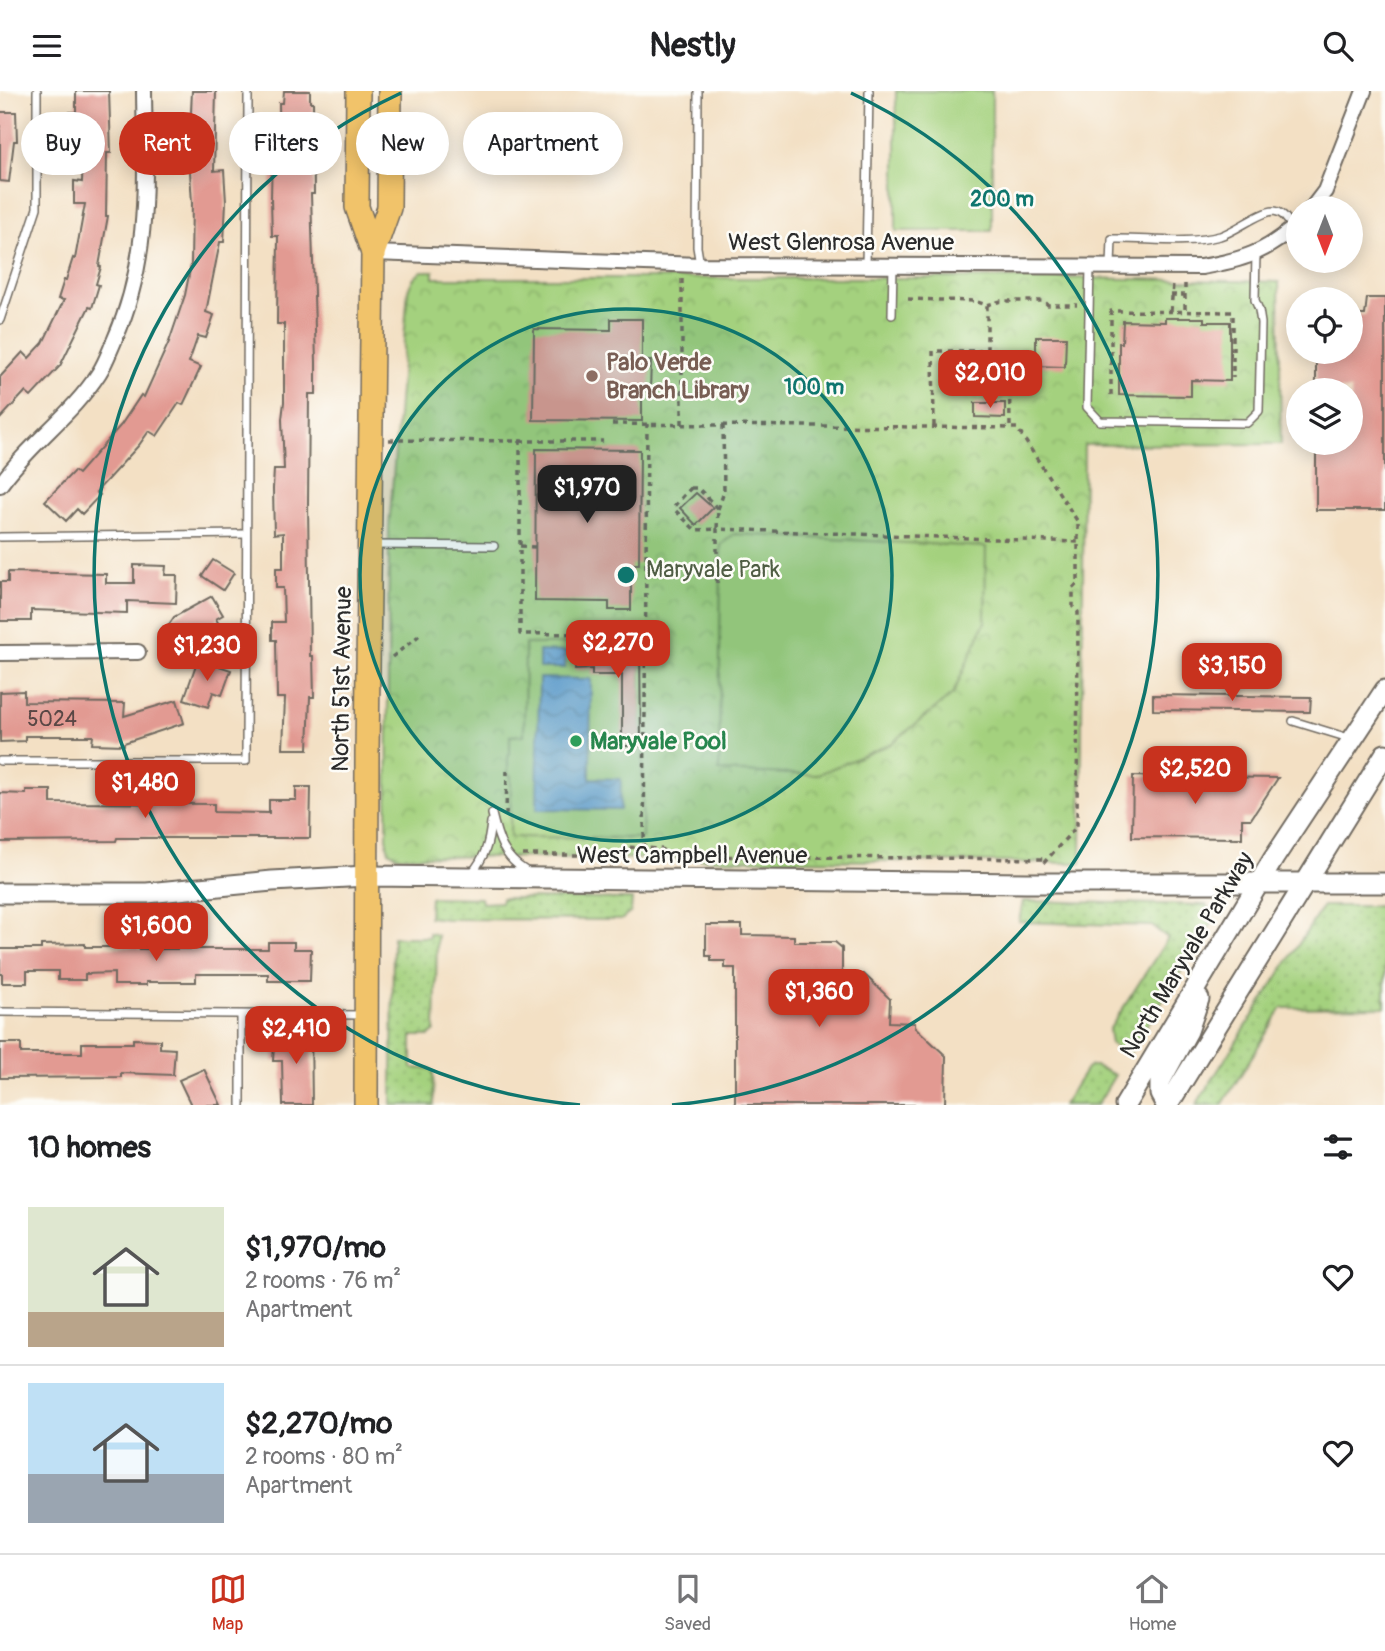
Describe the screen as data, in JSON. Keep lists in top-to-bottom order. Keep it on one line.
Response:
{"streets":{"main road":["North 51st Avenue"],"street":["West Glenrosa Avenue","West Campbell Avenue","North Maryvale Parkway"]},"crossings":[["West Glenrosa Avenue","North 51st Avenue"],["North 51st Avenue","West Campbell Avenue"],["West Campbell Avenue","North Maryvale Parkway"]],"parks":["Maryvale Park"],"places":["Palo Verde Branch Library","Maryvale Pool"],"house_numbers":["5024"],"north":"bottom","page":{"header":"Nestly","chip":["Buy","Rent","Filters","New","Apartment"],"price":["$2,010","$1,970","$2,270","$1,230","$3,150","$2,520","$1,480","$1,600","$1,360","$2,410"],"heading":"10 homes","list":[{"name":"$1,970/mo","note":"2 rooms · 76 m² · Apartment"},{"name":"$2,270/mo","note":"2 rooms · 80 m² · Apartment"}],"tabs":["Map","Saved","Home"]},"rings":["200 m","100 m"]}
